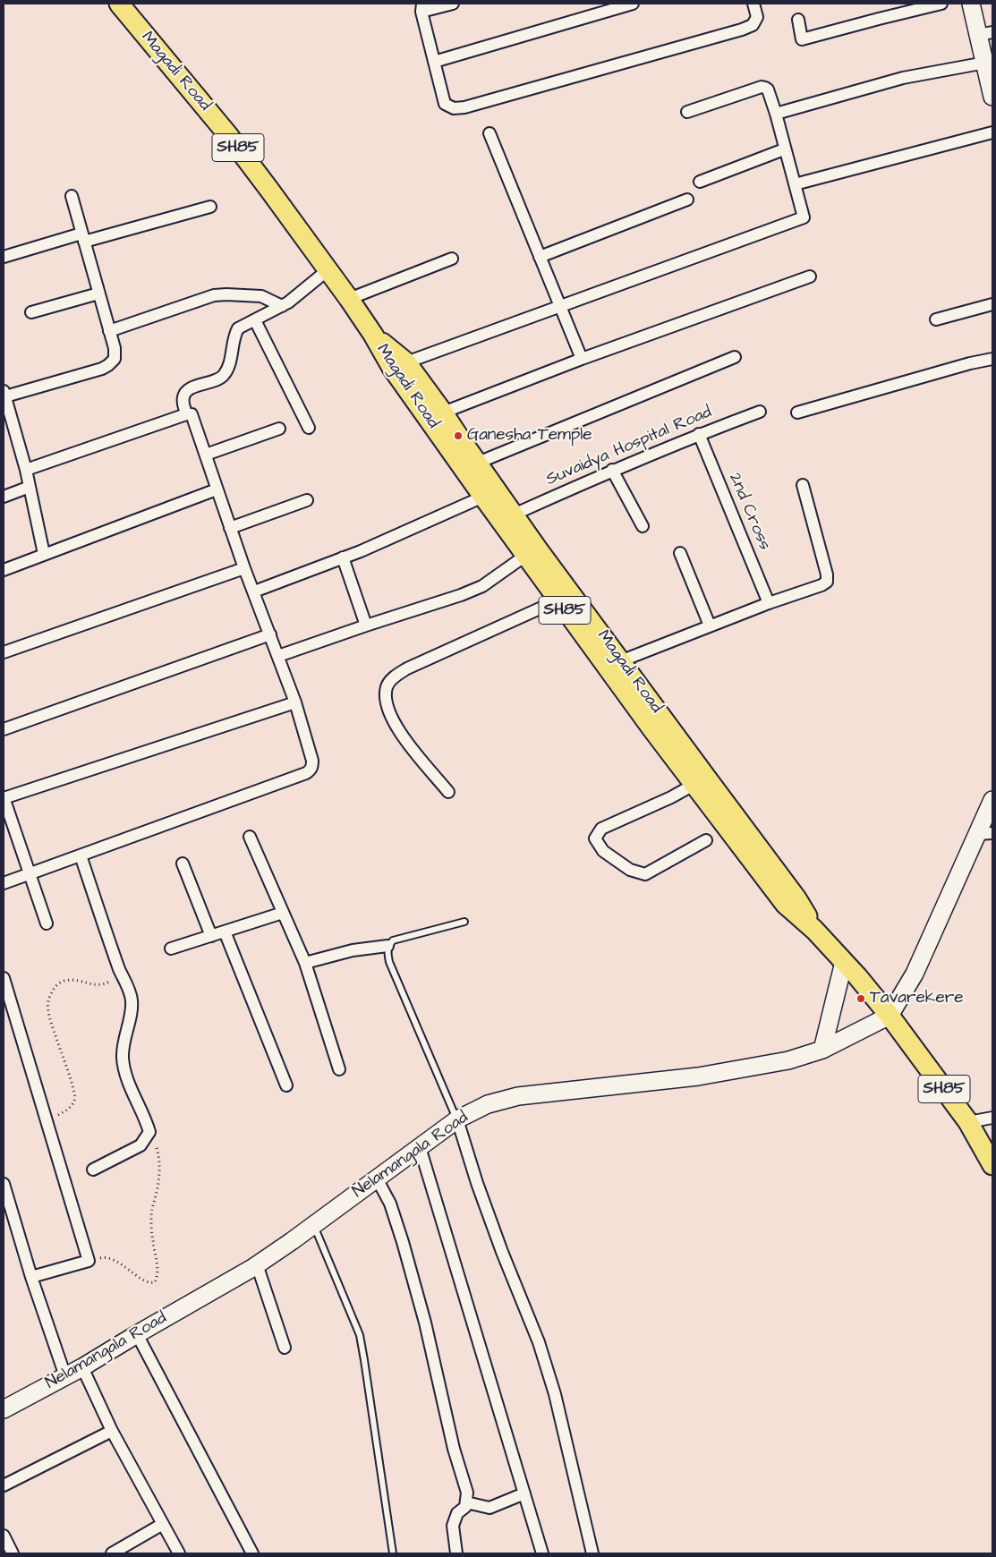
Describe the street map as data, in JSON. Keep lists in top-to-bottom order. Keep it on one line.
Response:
{"streets":{"main road":["Magadi Road","SH85","Nelamangala Road"],"street":["Suvaidya Hospital Road","2nd Cross"]},"crossings":[["Magadi Road","Suvaidya Hospital Road"],["Magadi Road","Nelamangala Road"],["Suvaidya Hospital Road","2nd Cross"]],"places":["Ganesha Temple","Tavarekere"]}
